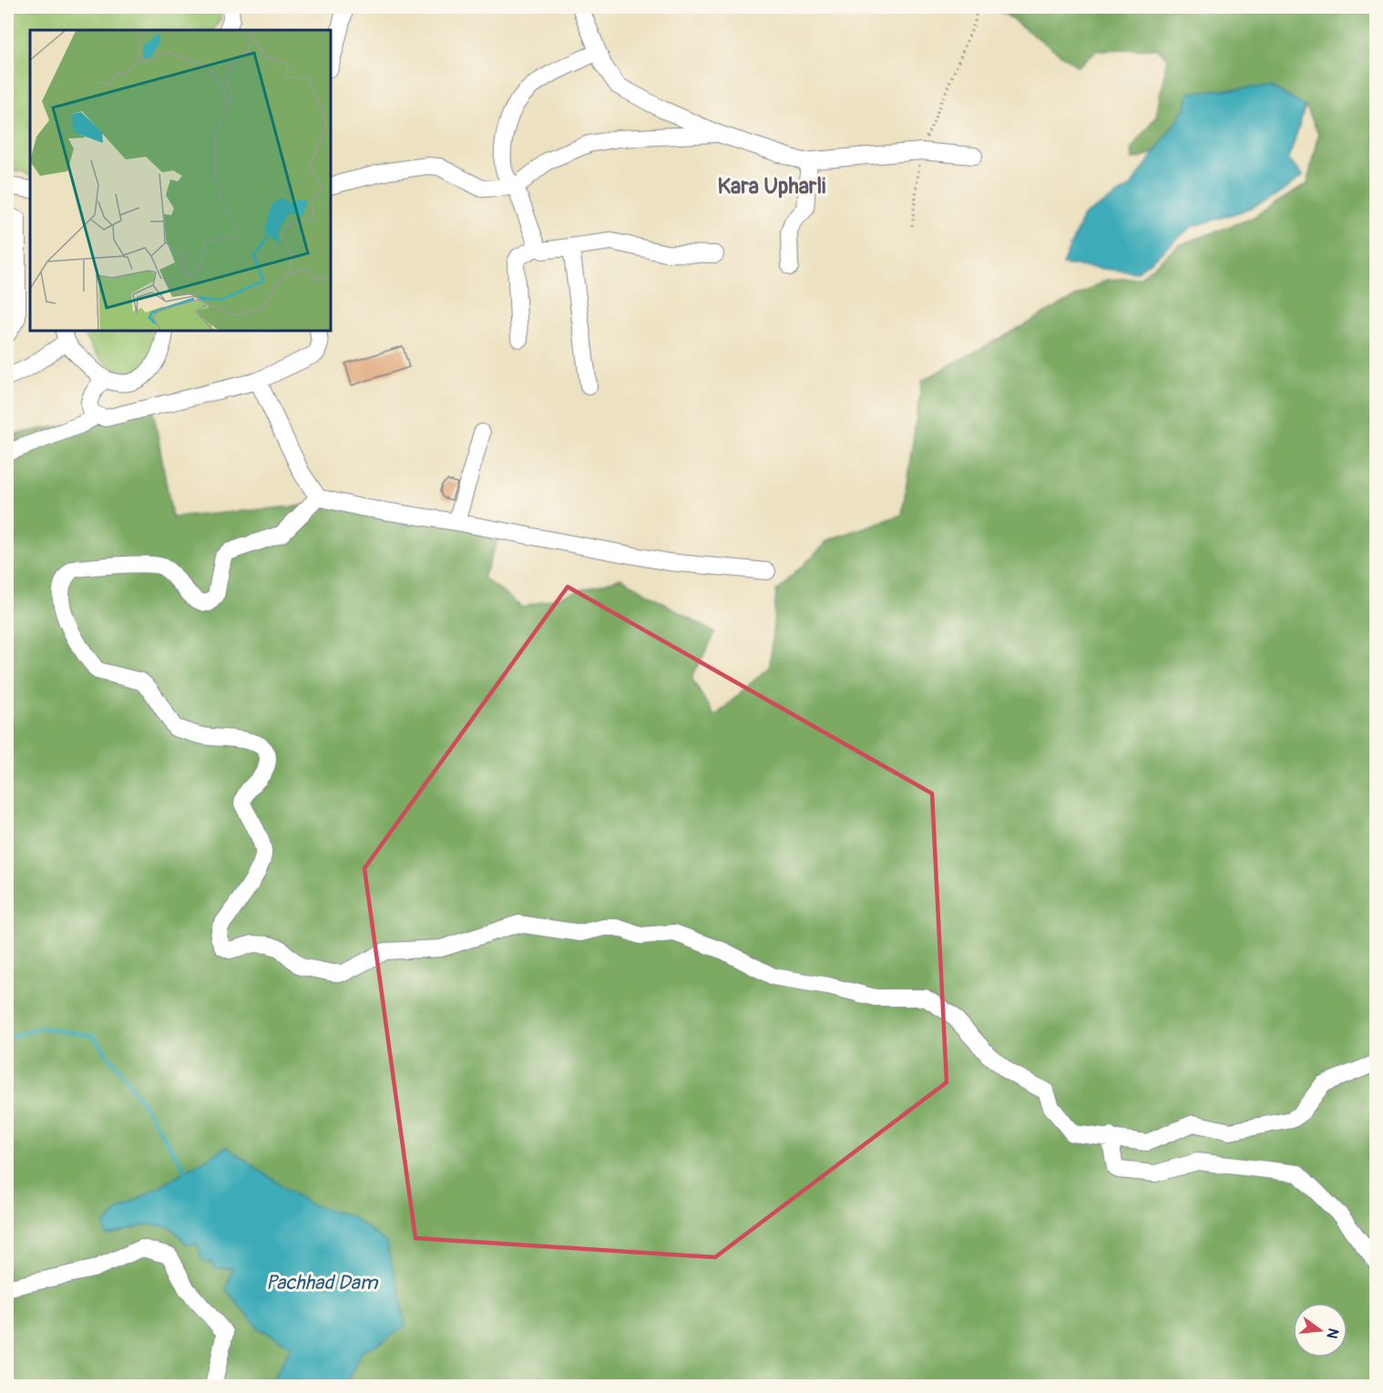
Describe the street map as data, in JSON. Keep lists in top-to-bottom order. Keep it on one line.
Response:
{"districts":["Kara Upharli"],"water":["Pachhad Dam"],"north":"right"}
